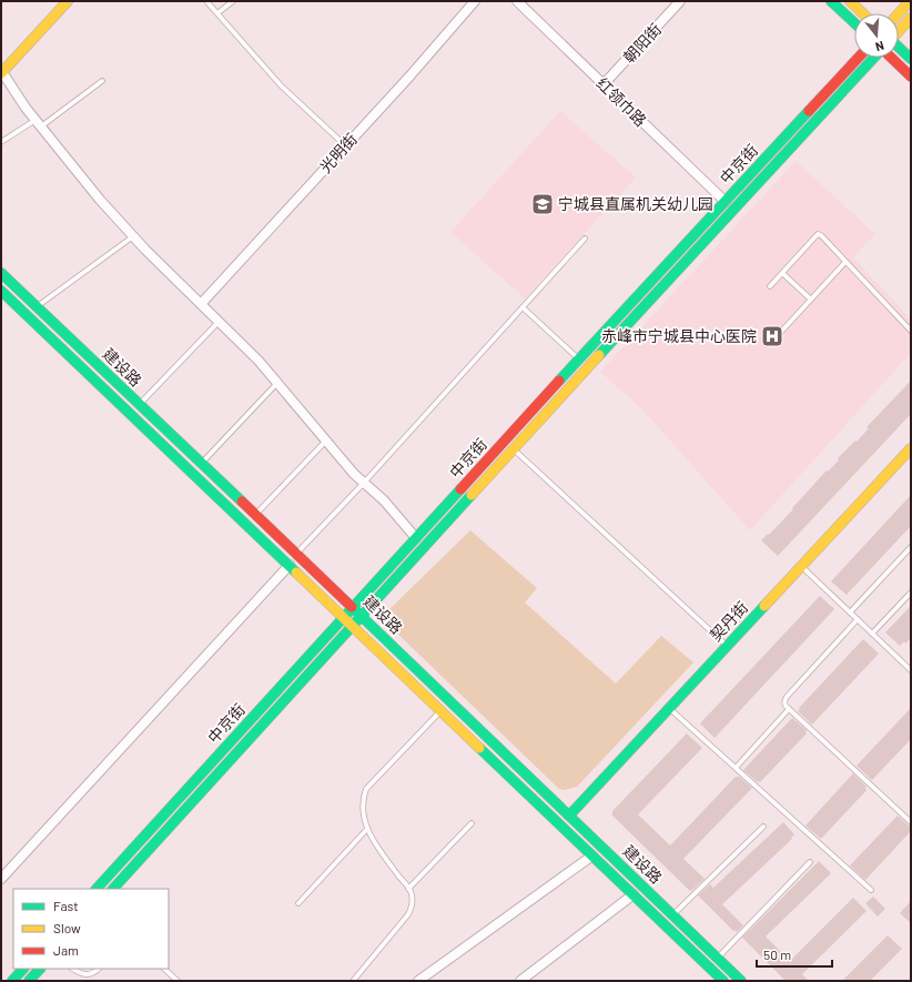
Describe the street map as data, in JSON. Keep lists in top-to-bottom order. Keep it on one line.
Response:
{"streets":{"main road":["中京街","建设路","契丹街"],"street":["朝阳街","红领巾路","光明街"]},"crossings":[["朝阳街","红领巾路"],["红领巾路","中京街"],["中京街","建设路"],["建设路","契丹街"]],"places":{"school or university":["宁城县直属机关幼儿园"],"hospital":["赤峰市宁城县中心医院"]},"legend":["Fast","Slow","Jam"],"scale_bar":"50 m","north":"bottom"}
